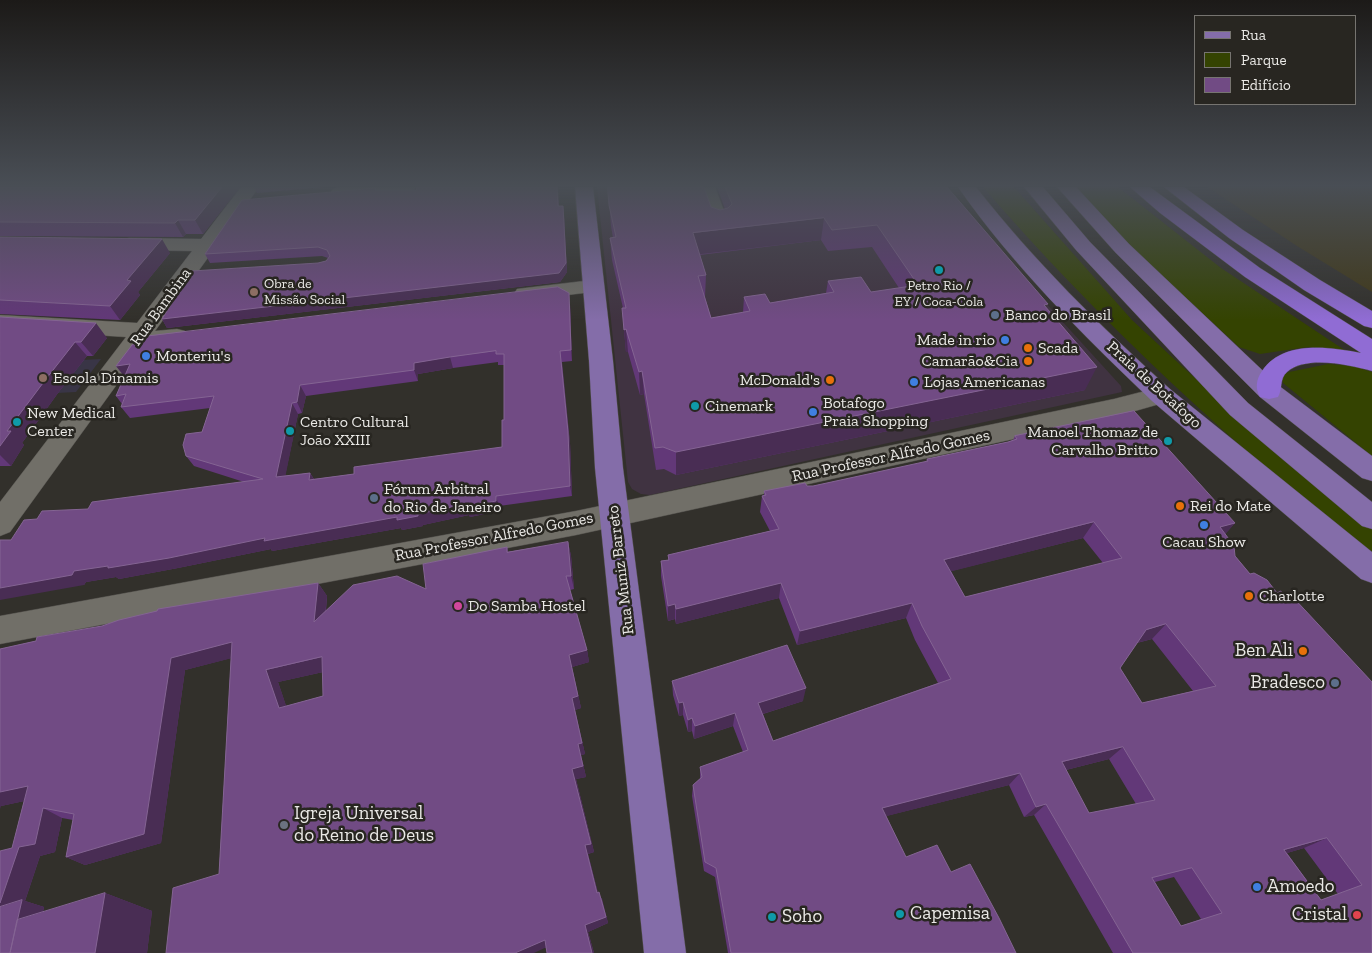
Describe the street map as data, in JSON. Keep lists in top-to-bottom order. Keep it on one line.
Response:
{"streets":{"main road":["Praia de Botafogo","Rua Muniz Barreto"],"street":["Rua Bambina","Rua Professor Alfredo Gomes"]},"crossings":[["Praia de Botafogo","Rua Professor Alfredo Gomes"],["Rua Professor Alfredo Gomes","Rua Muniz Barreto"]],"places":["Petro Rio / EY / Coca-Cola","Obra de Missão Social","Banco do Brasil","Made in rio","Scada","Monteriu's","Camarão&Cia","Escola Dínamis","McDonald's","Lojas Americanas","Cinemark","Botafogo Praia Shopping","New Medical Center","Centro Cultural João XXIII","Manoel Thomaz de Carvalho Britto","Fórum Arbitral do Rio de Janeiro","Rei do Mate","Cacau Show","Charlotte","Do Samba Hostel","Ben Ali","Bradesco","Igreja Universal do Reino de Deus","Amoedo","Capemisa","Cristal","Soho"],"legend":["Rua","Parque","Edifício"]}
